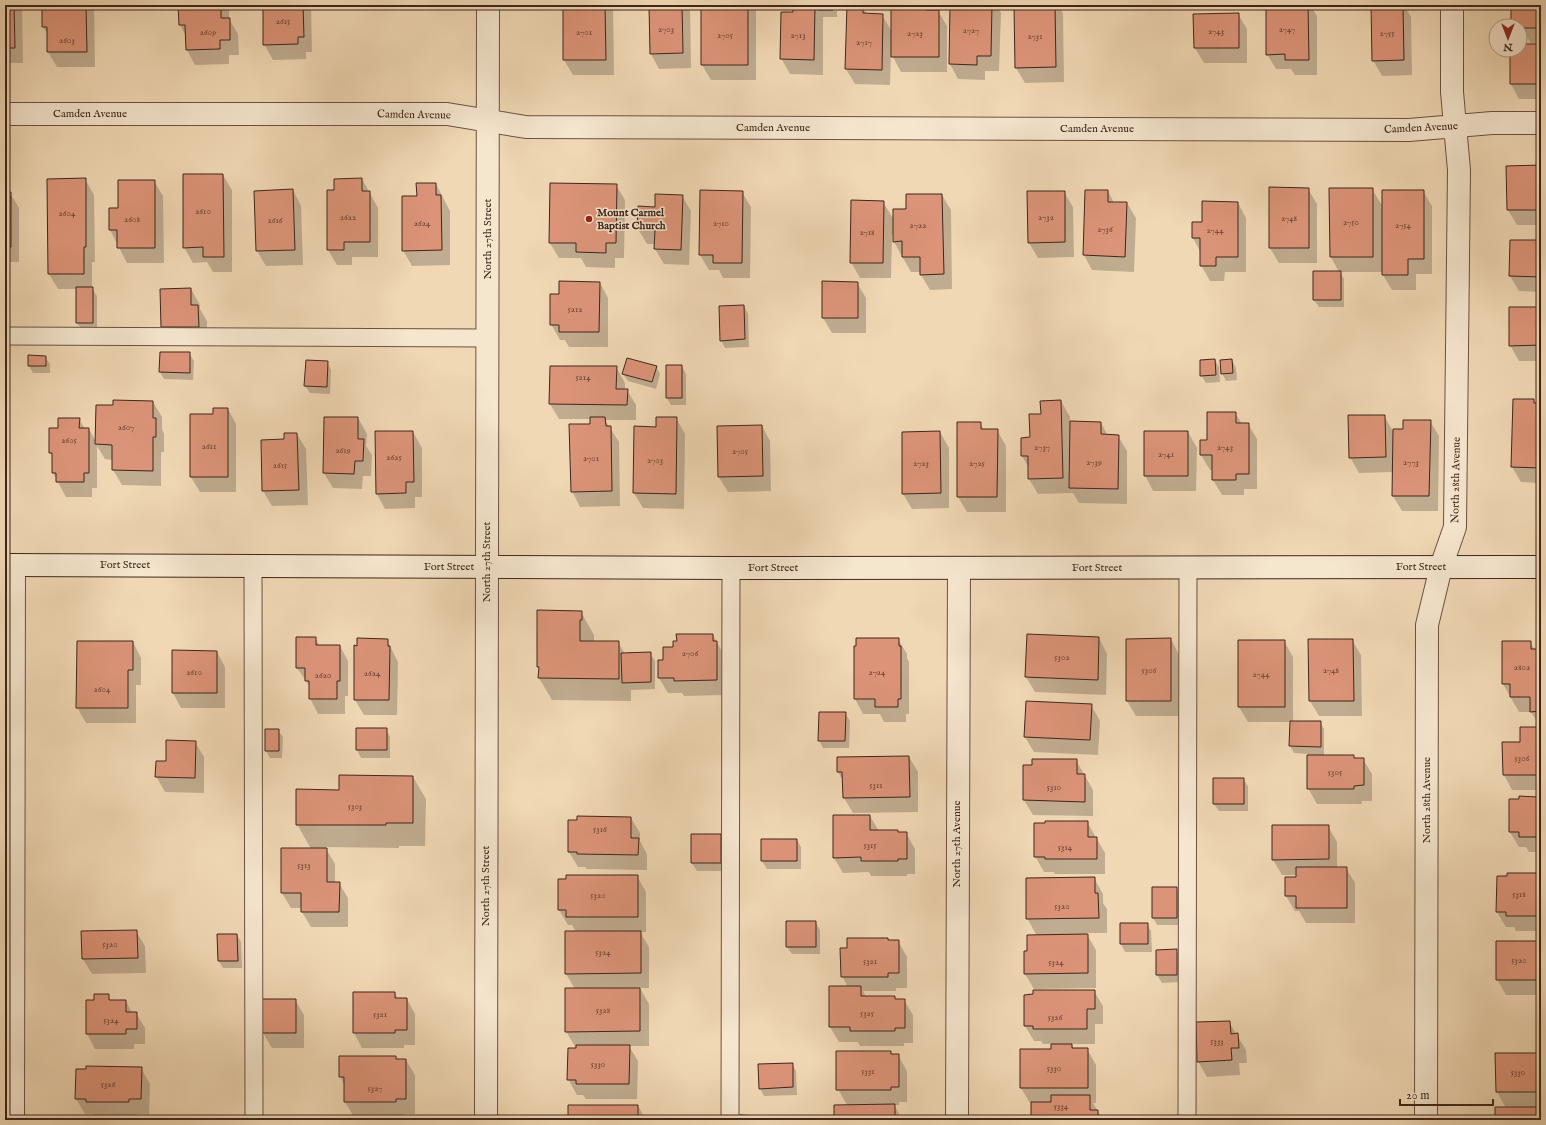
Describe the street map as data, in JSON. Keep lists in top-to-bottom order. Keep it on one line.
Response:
{"streets":{"street":["Camden Avenue","North 27th Street","North 28th Avenue","Fort Street","North 27th Avenue"]},"crossings":[["Camden Avenue","North 27th Street"],["Camden Avenue","North 28th Avenue"],["North 27th Street","Fort Street"],["North 28th Avenue","Fort Street"],["Fort Street","North 27th Avenue"]],"places":["Mount Carmel Baptist Church"],"house_numbers":["2615","2703","2747","2727","2743","2609","2701","2723","2755","2705","2713","2731","2603","2717","2610","2604","2622","2732","2748","2608","2616","2750","2624","2710","2722","2754","2736","2744","2718","5212","5214","2607","2605","2611","2737","2743","2619","2705","2741","2625","2701","2703","2739","2773","2723","2725","2615","2706","5302","2802","5306","2748","2610","2724","2624","2744","2620","2604","5306","5305","5311","5310","5303","5316","5315","5314","5313","5318","5320","5320","5320","5324","5320","5321","5324","5328","5325","5321","5326","5324","5333","5330","5330","5331","5330","5326","5327","5334"],"scale_bar":"20 m","north":"bottom"}
